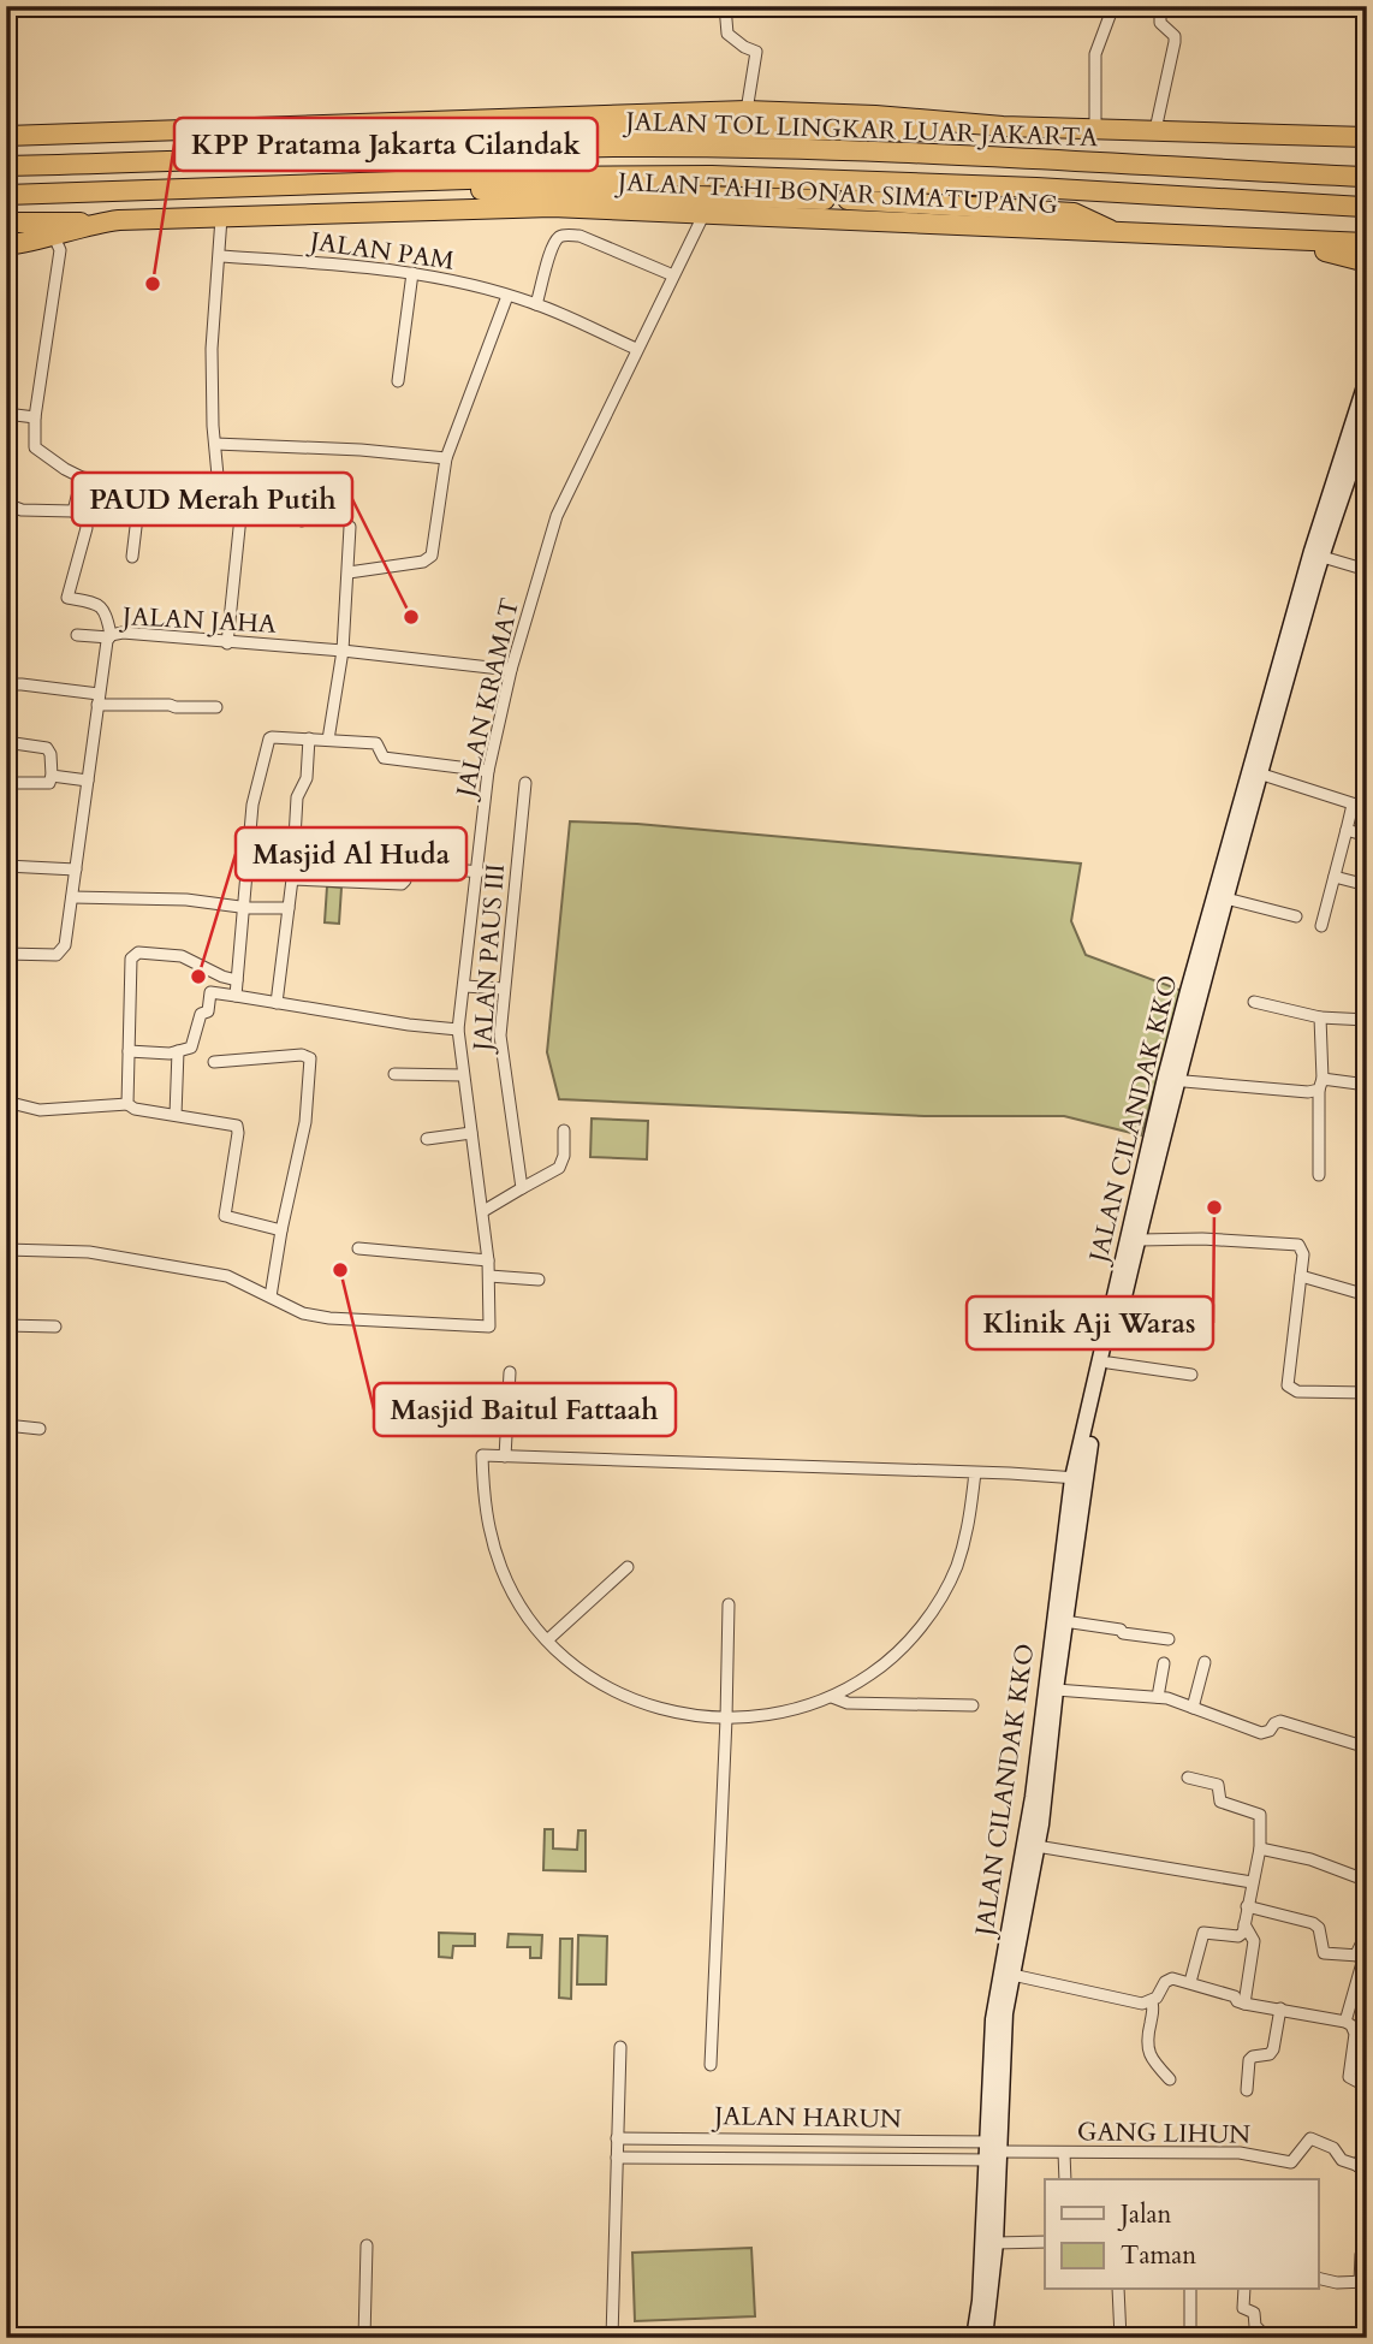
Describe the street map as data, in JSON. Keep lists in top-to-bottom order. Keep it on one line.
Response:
{"streets":{"highway":["JALAN TOL LINGKAR LUAR JAKARTA","JALAN TAHI BONAR SIMATUPANG"],"street":["JALAN PAM","JALAN JAHA","JALAN KRAMAT","JALAN PAUS III","JALAN CILANDAK KKO","JALAN HARUN","GANG LIHUN"]},"crossings":[["JALAN TAHI BONAR SIMATUPANG","JALAN KRAMAT"],["JALAN PAM","JALAN KRAMAT"],["JALAN JAHA","JALAN KRAMAT"],["JALAN CILANDAK KKO","JALAN HARUN"],["JALAN CILANDAK KKO","GANG LIHUN"],["JALAN HARUN","GANG LIHUN"]],"places":["KPP Pratama Jakarta Cilandak","PAUD Merah Putih","Masjid Al Huda","Klinik Aji Waras","Masjid Baitul Fattaah"],"legend":["Jalan","Taman"]}
